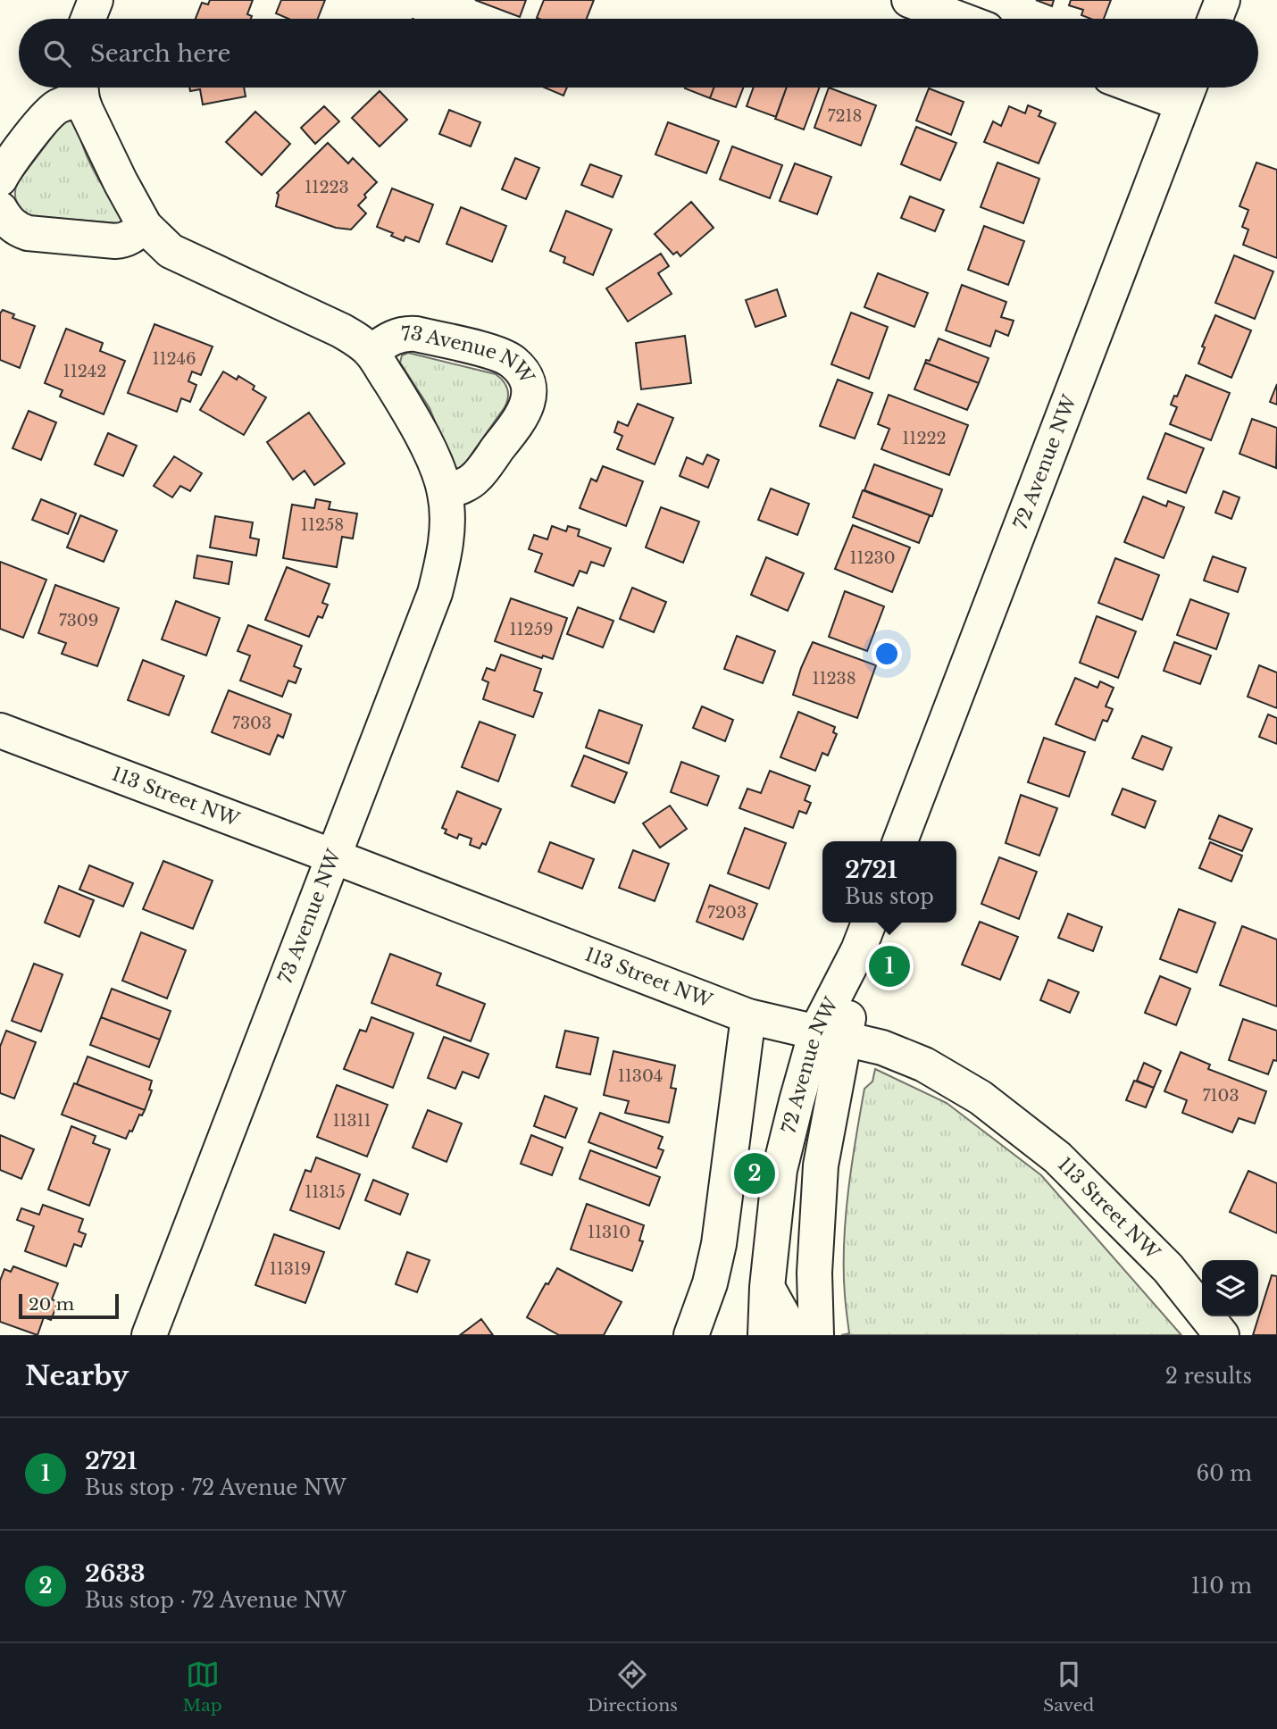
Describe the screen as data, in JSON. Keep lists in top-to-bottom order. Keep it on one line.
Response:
{"streets":{"street":["73 Avenue NW","72 Avenue NW","113 Street NW"]},"crossings":[["73 Avenue NW","113 Street NW"],["72 Avenue NW","113 Street NW"]],"house_numbers":["7218","11223","11246","11242","11222","11258","11230","7309","11259","11238","7303","7203","11304","7103","11311","11315","11310","11319"],"scale_bar":"20 m","page":{"search":"Search here","popup":["2721","Bus stop"],"pins":["1","2"],"scale":"20 m","heading":["Nearby","2 results"],"list":[{"mark":"1","name":"2721","note":"Bus stop · 72 Avenue NW","value":"60 m"},{"mark":"2","name":"2633","note":"Bus stop · 72 Avenue NW","value":"110 m"}],"nav":["Map","Directions","Saved"]}}
